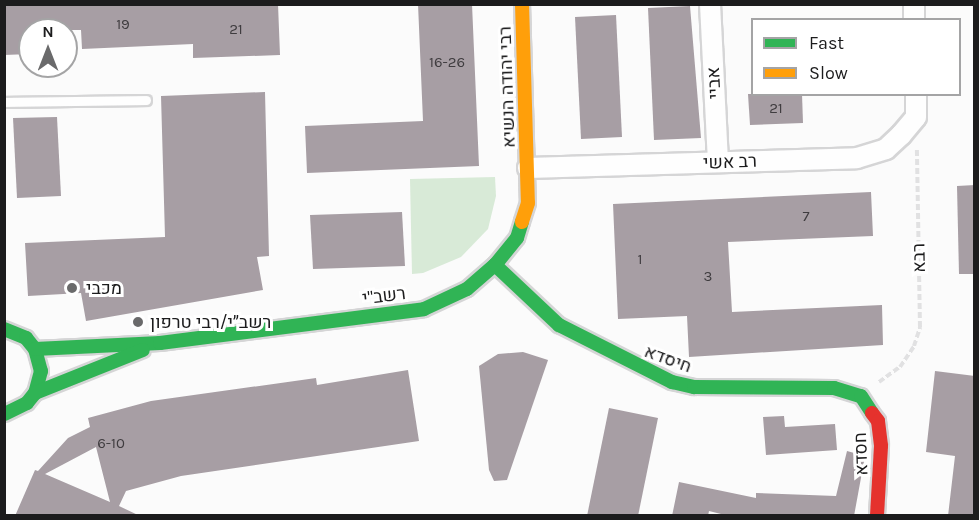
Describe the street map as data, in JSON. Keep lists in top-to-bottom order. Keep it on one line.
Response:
{"streets":{"street":["אביי","רבי יהודה הנשיא","רב אשי","רשב\"י","חיסדא","חסדא"],"path":["רבא"]},"crossings":[["אביי","רב אשי"],["רבי יהודה הנשיא","רב אשי"],["רבי יהודה הנשיא","רשב\"י"],["רב אשי","רבא"],["רב אשי","רשב\"י"],["רבא","חיסדא"],["רבא","חסדא"],["רשב\"י","חיסדא"],["חיסדא","חסדא"]],"places":["מכבי","רשב״י/רבי טרפון"],"house_numbers":["19","21","16-26","21","7","1","3","6-10"],"legend":["Fast","Slow"],"north":"top"}
